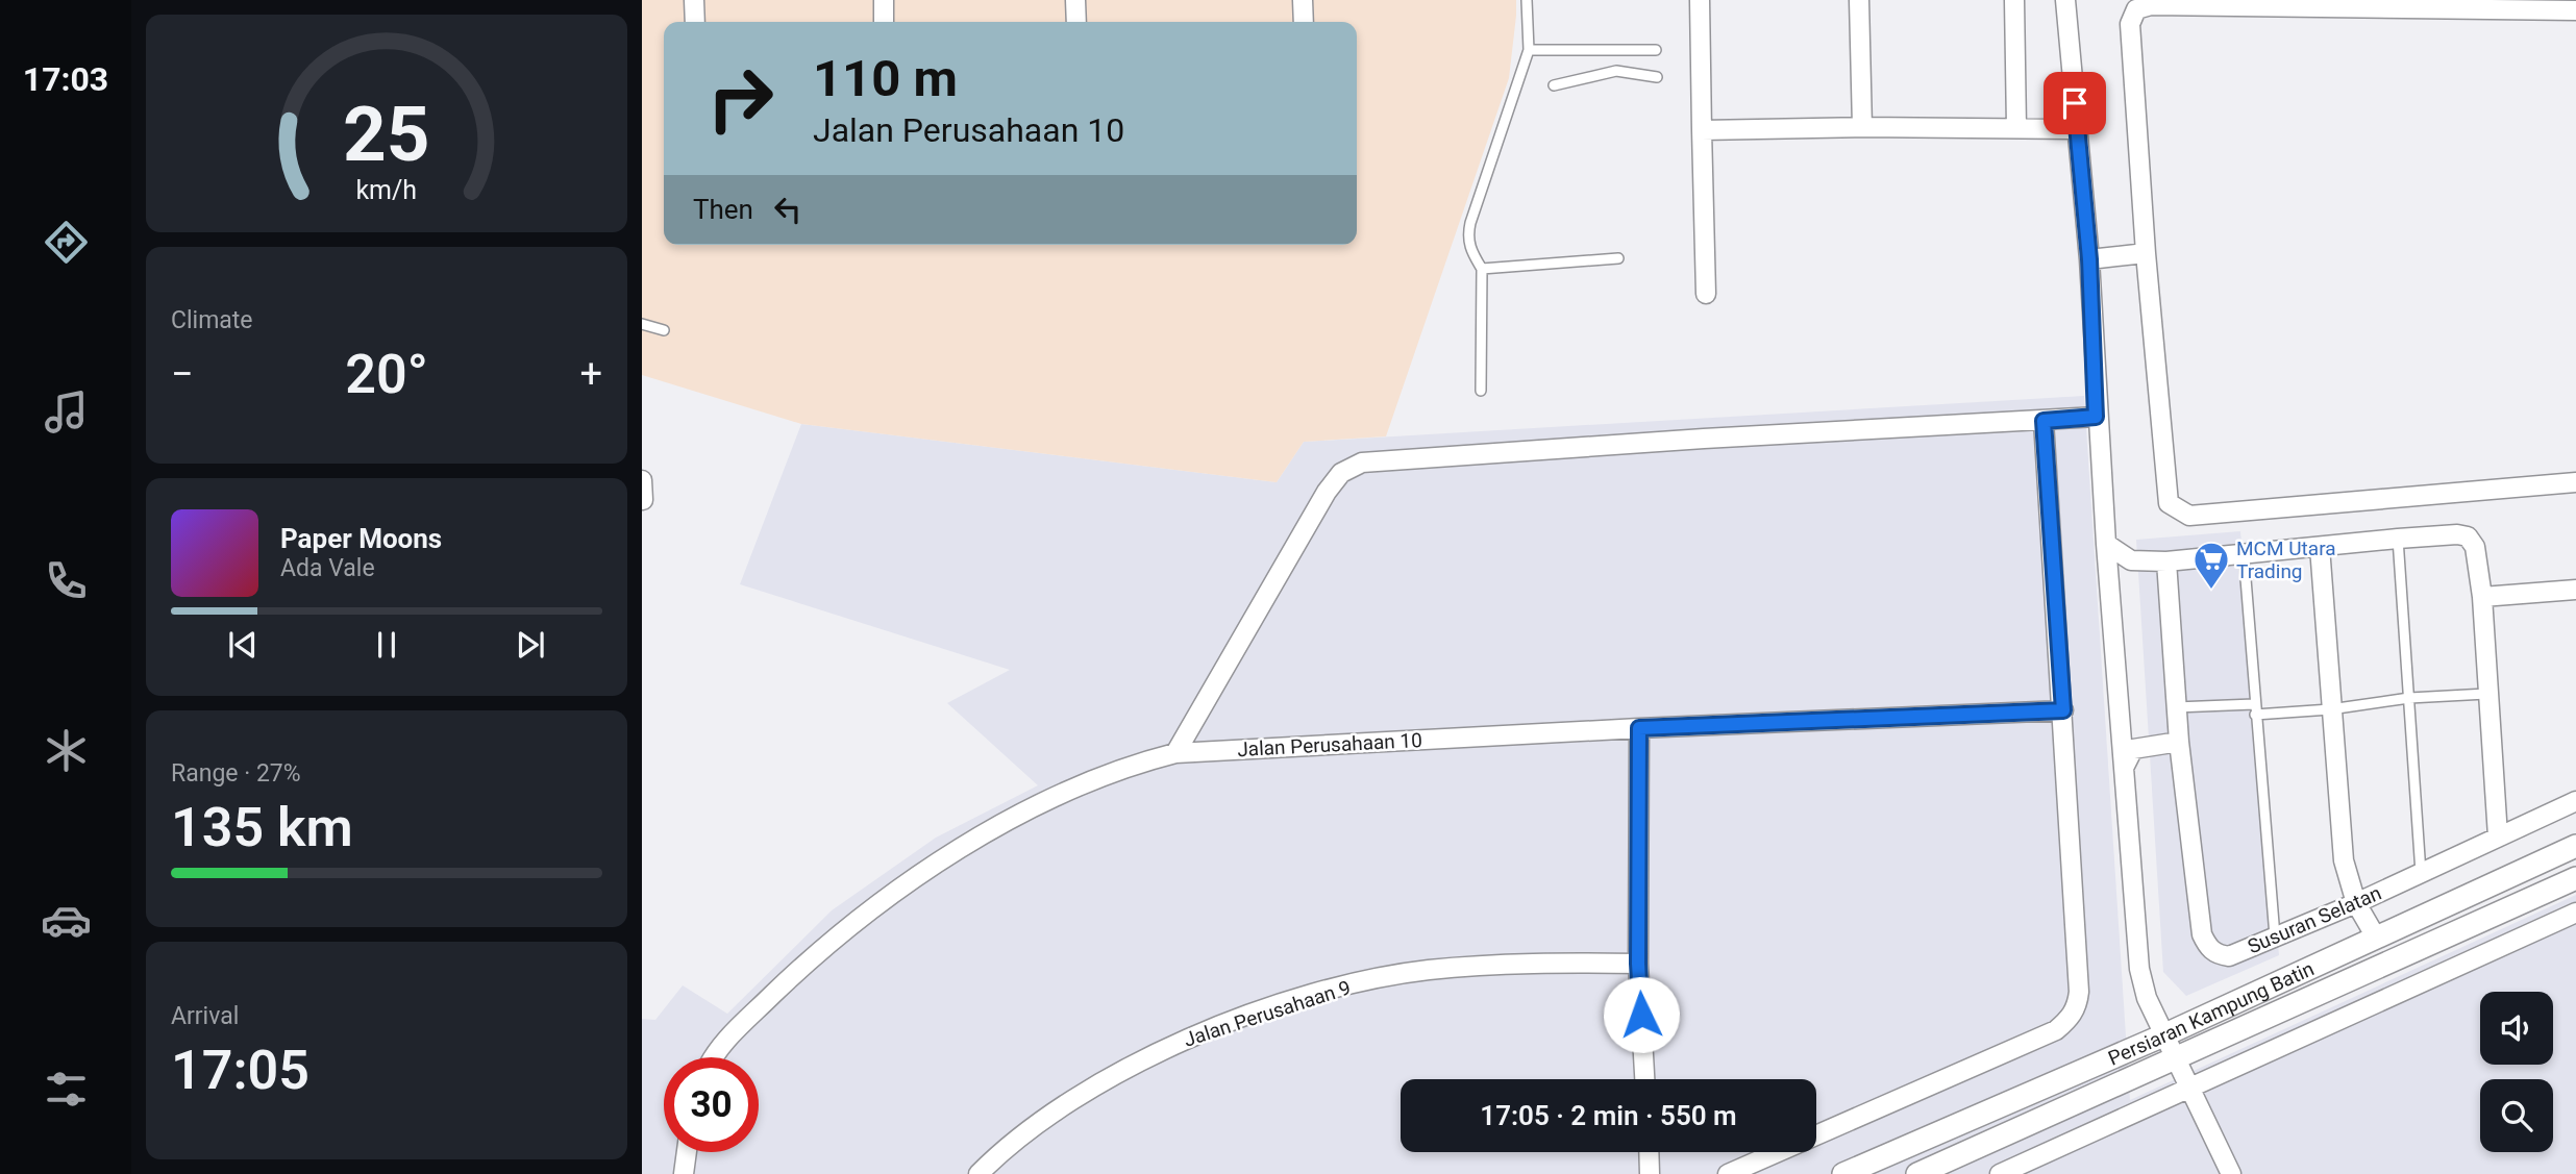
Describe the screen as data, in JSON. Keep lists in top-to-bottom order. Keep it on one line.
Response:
{"streets":{"street":["Jalan Perusahaan 10","Susuran Selatan","Persiaran Kampung Batin","Jalan Perusahaan 9"]},"places":{"supermarket":["MCM Utara Trading"]},"page":{"tabs":"17:03","turn":["110 m","Jalan Perusahaan 10"],"then":"Then","tile":["Climate",["Range · 27%","135 km"],["Arrival","17:05"]],"heat":["−","20°","+"],"song":["Paper Moons","Ada Vale"],"limit":"30","trip":"17:05 · 2 min · 550 m","gauge":["25","km/h"]}}
